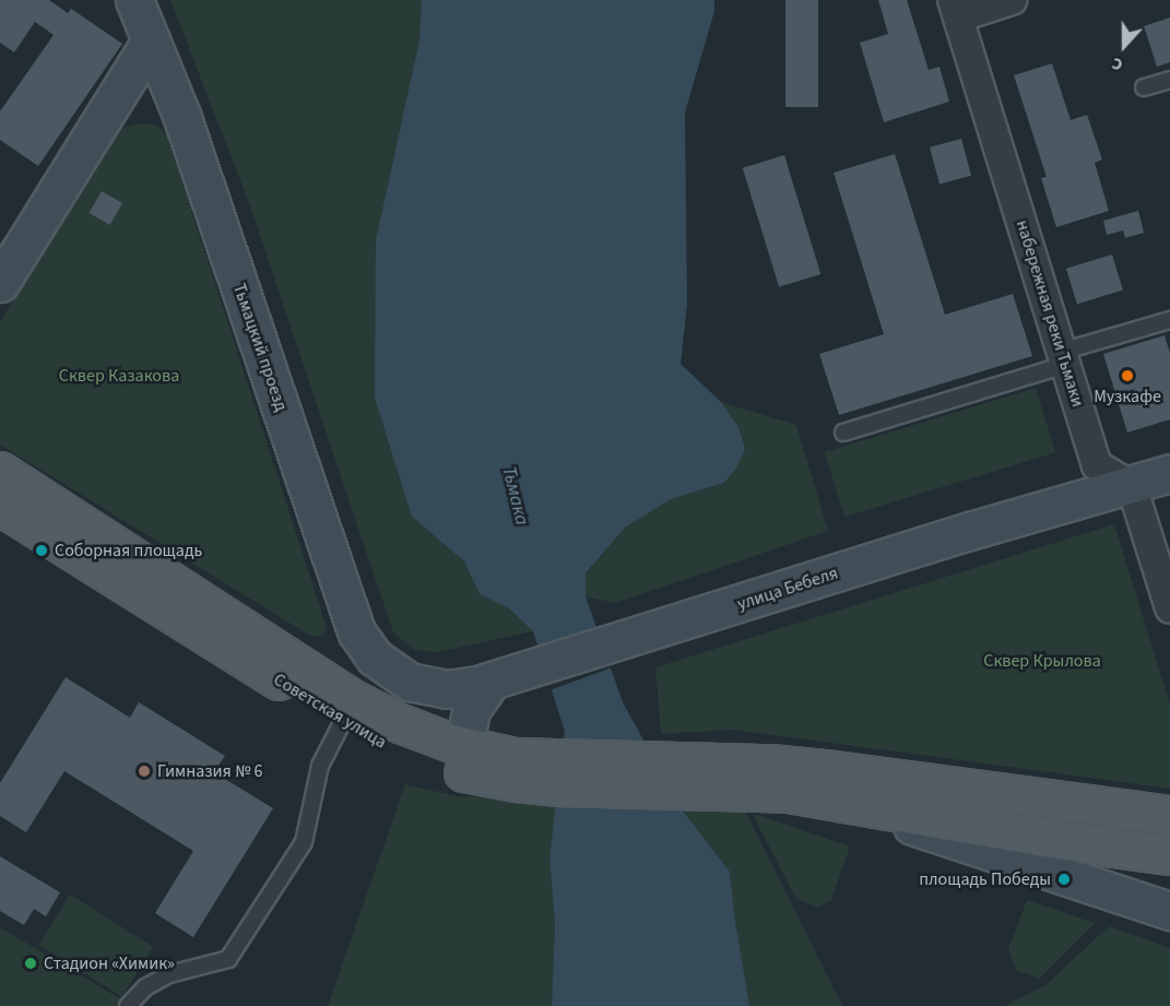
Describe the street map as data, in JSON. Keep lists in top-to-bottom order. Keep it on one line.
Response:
{"streets":{"main road":["Тьмацкий проезд","улица Бебеля","Советская улица"],"street":["набережная реки Тьмаки"]},"crossings":[["набережная реки Тьмаки","улица Бебеля"],["Тьмацкий проезд","улица Бебеля"]],"water":["Тьмака"],"parks":["Сквер Казакова","Сквер Крылова"],"places":["Музкафе","Соборная площадь","Гимназия № 6","площадь Победы","Стадион «Химик»"],"north":"bottom"}
